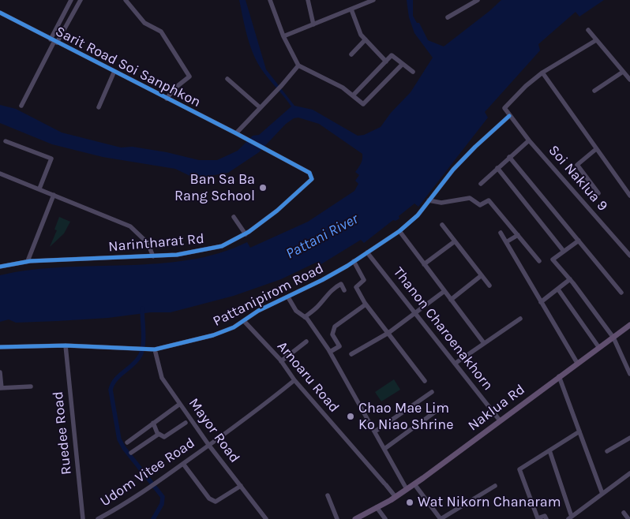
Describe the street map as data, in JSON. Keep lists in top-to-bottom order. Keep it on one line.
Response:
{"streets":{"main road":["Naklua Rd"],"street":["Sarit Road Soi Sanphkon","Soi Naklua 9","Narintharat Rd","Pattanipirom Road","Thanon Charoenakhorn","Arnoaru Road","Mayor Road","Ruedee Road","Udom Vitee Road"]},"crossings":[["Sarit Road Soi Sanphkon","Narintharat Rd"],["Soi Naklua 9","Pattanipirom Road"],["Pattanipirom Road","Thanon Charoenakhorn"],["Pattanipirom Road","Arnoaru Road"],["Pattanipirom Road","Mayor Road"],["Pattanipirom Road","Ruedee Road"],["Thanon Charoenakhorn","Naklua Rd"],["Arnoaru Road","Naklua Rd"],["Arnoaru Road","Udom Vitee Road"],["Mayor Road","Udom Vitee Road"]],"water":["Pattani River"],"places":["Ban Sa Ba Rang School","Chao Mae Lim Ko Niao Shrine","Wat Nikorn Chanaram"]}
